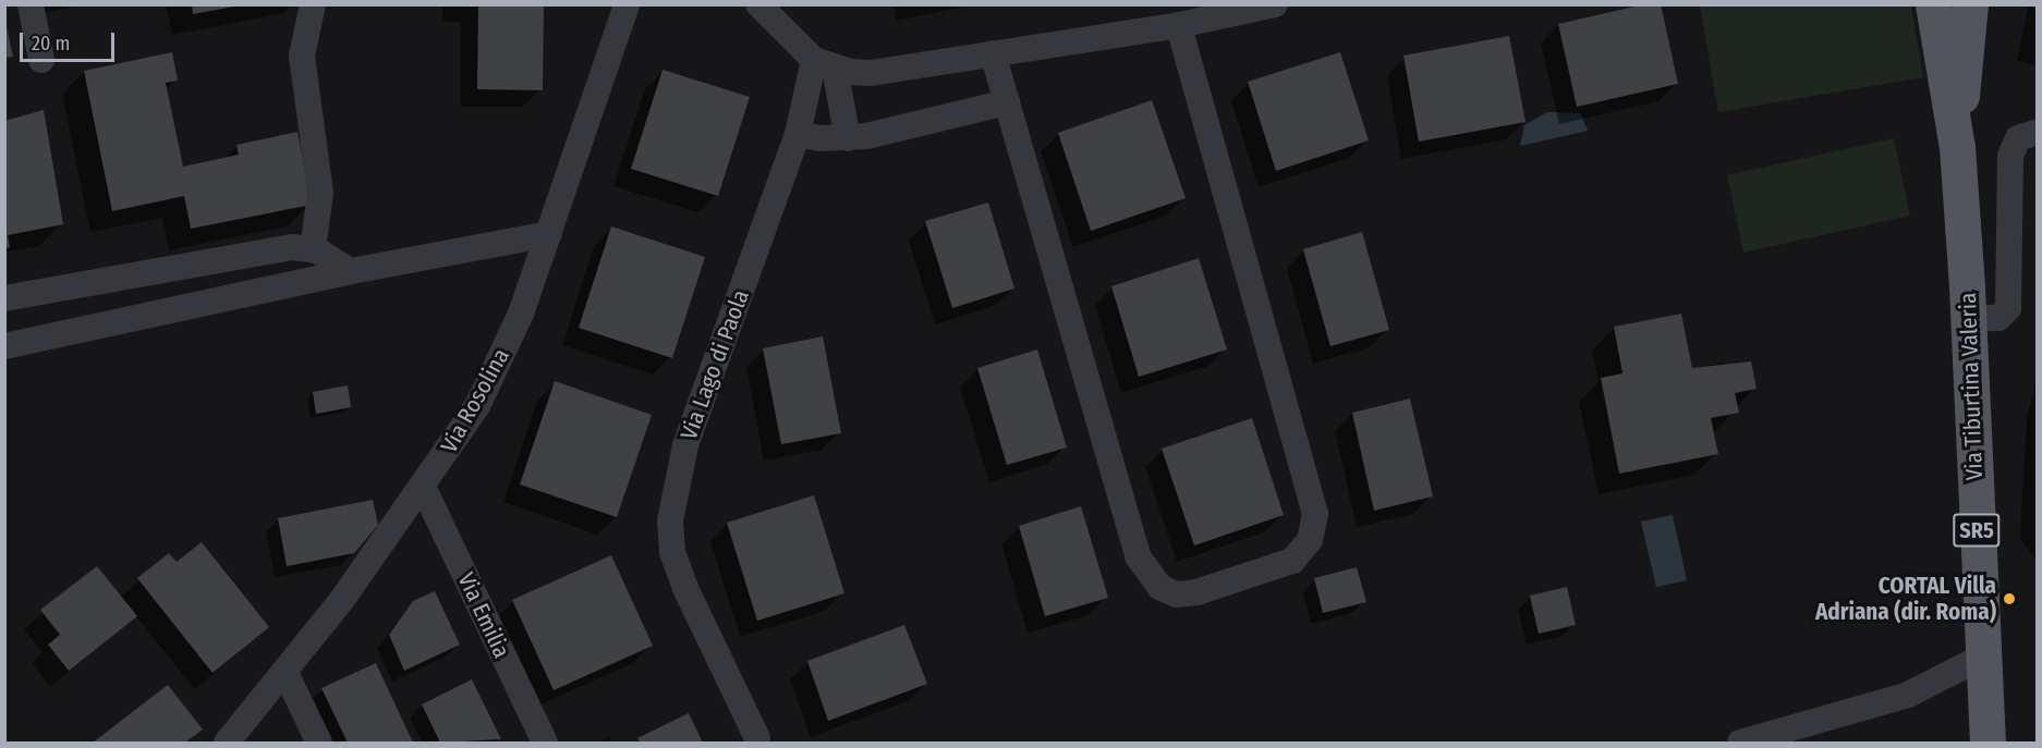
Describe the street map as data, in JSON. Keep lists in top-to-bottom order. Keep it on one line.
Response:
{"streets":{"main road":["Via Tiburtina Valeria","SR5"],"street":["Via Lago di Paola","Via Rosolina","Via Emilia"]},"crossings":[["Via Rosolina","Via Emilia"]],"places":["CORTAL Villa Adriana (dir. Roma)"],"scale_bar":"20 m"}
